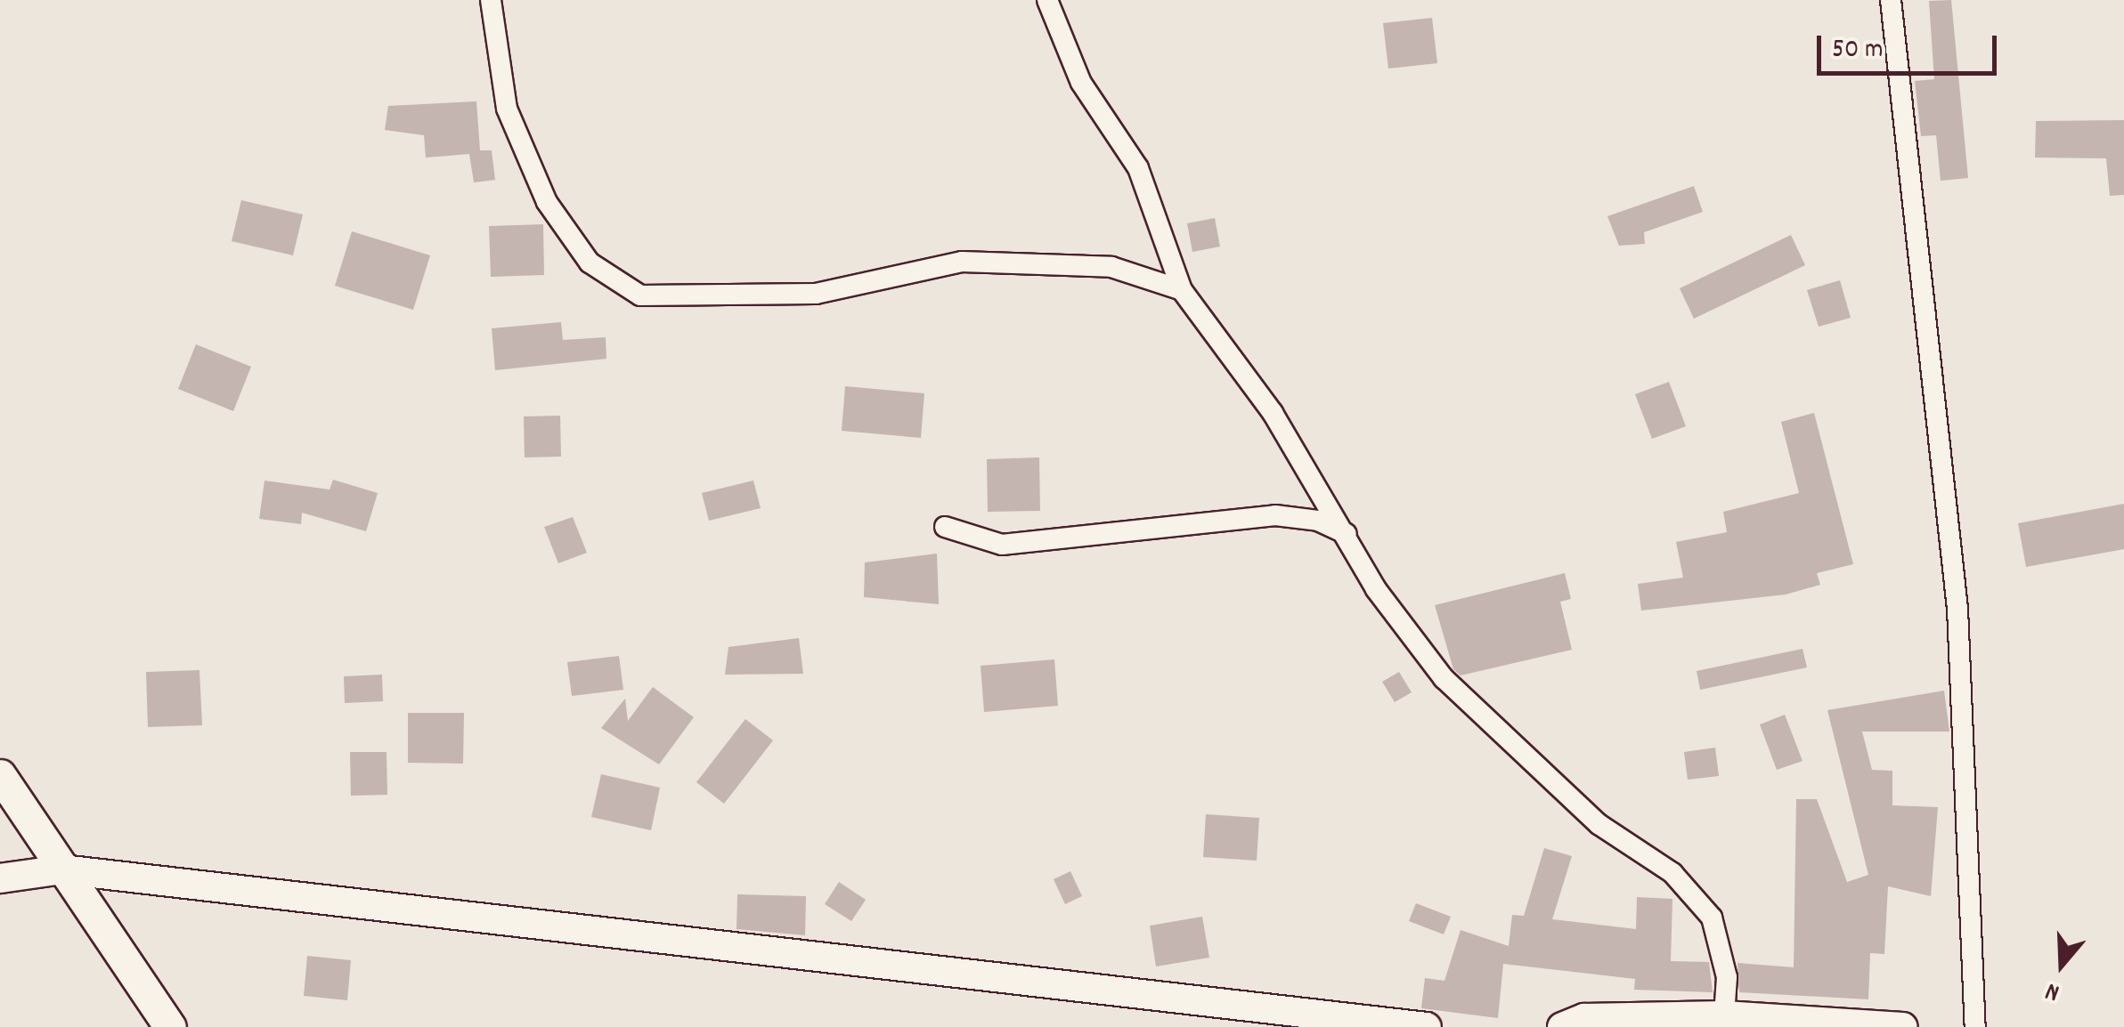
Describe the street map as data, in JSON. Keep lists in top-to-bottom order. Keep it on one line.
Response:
{"scale_bar":"50 m","north":"bottom"}
